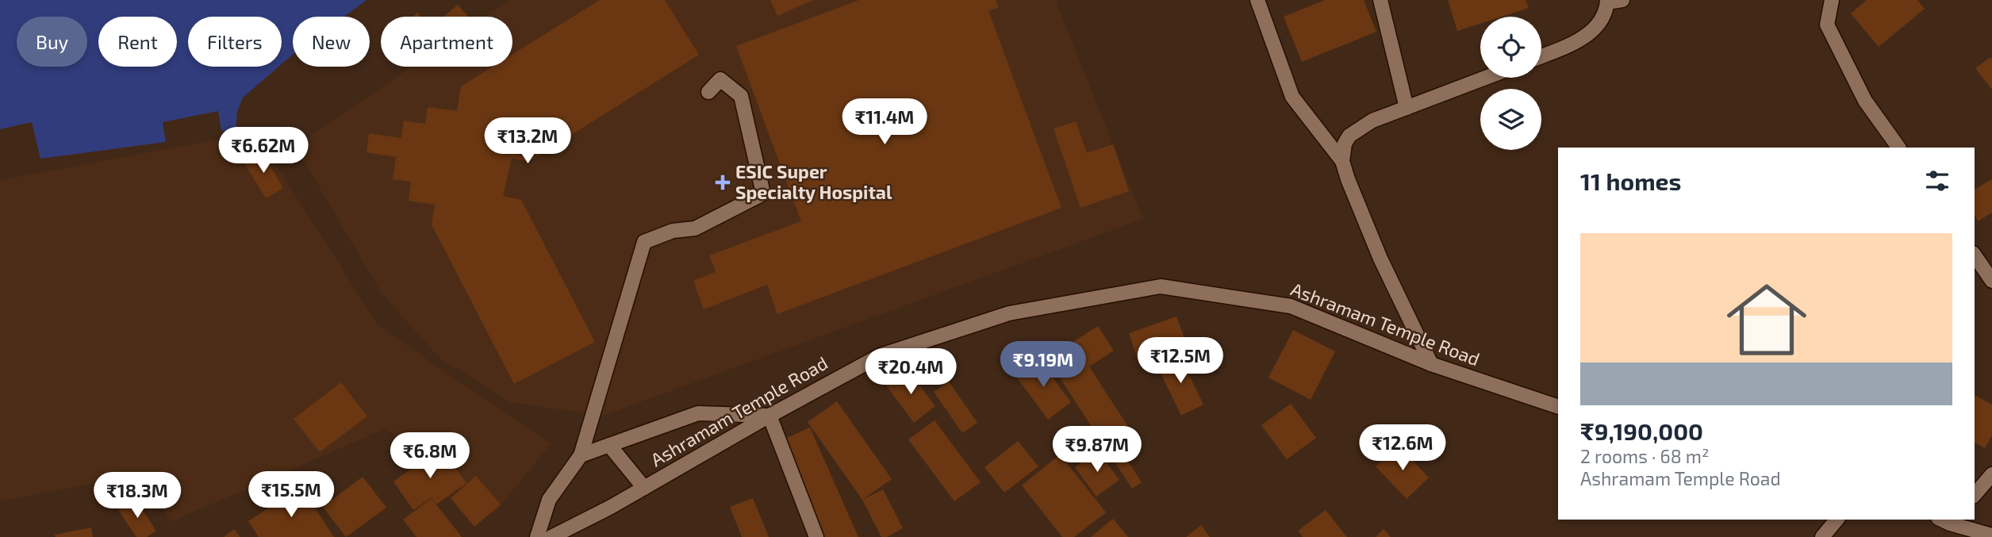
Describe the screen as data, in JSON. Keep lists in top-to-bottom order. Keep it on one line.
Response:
{"streets":{"street":["Ashramam Temple Road"]},"places":{"health":["ESIC Super Specialty Hospital"]},"page":{"chip":["Buy","Rent","Filters","New","Apartment"],"price":["₹11.4M","₹13.2M","₹6.62M","₹12.5M","₹9.19M","₹20.4M","₹12.6M","₹9.87M","₹6.8M","₹15.5M","₹18.3M"],"heading":"11 homes","list":[{"name":"₹9,190,000","note":"2 rooms · 68 m² · Ashramam Temple Road"}]}}
